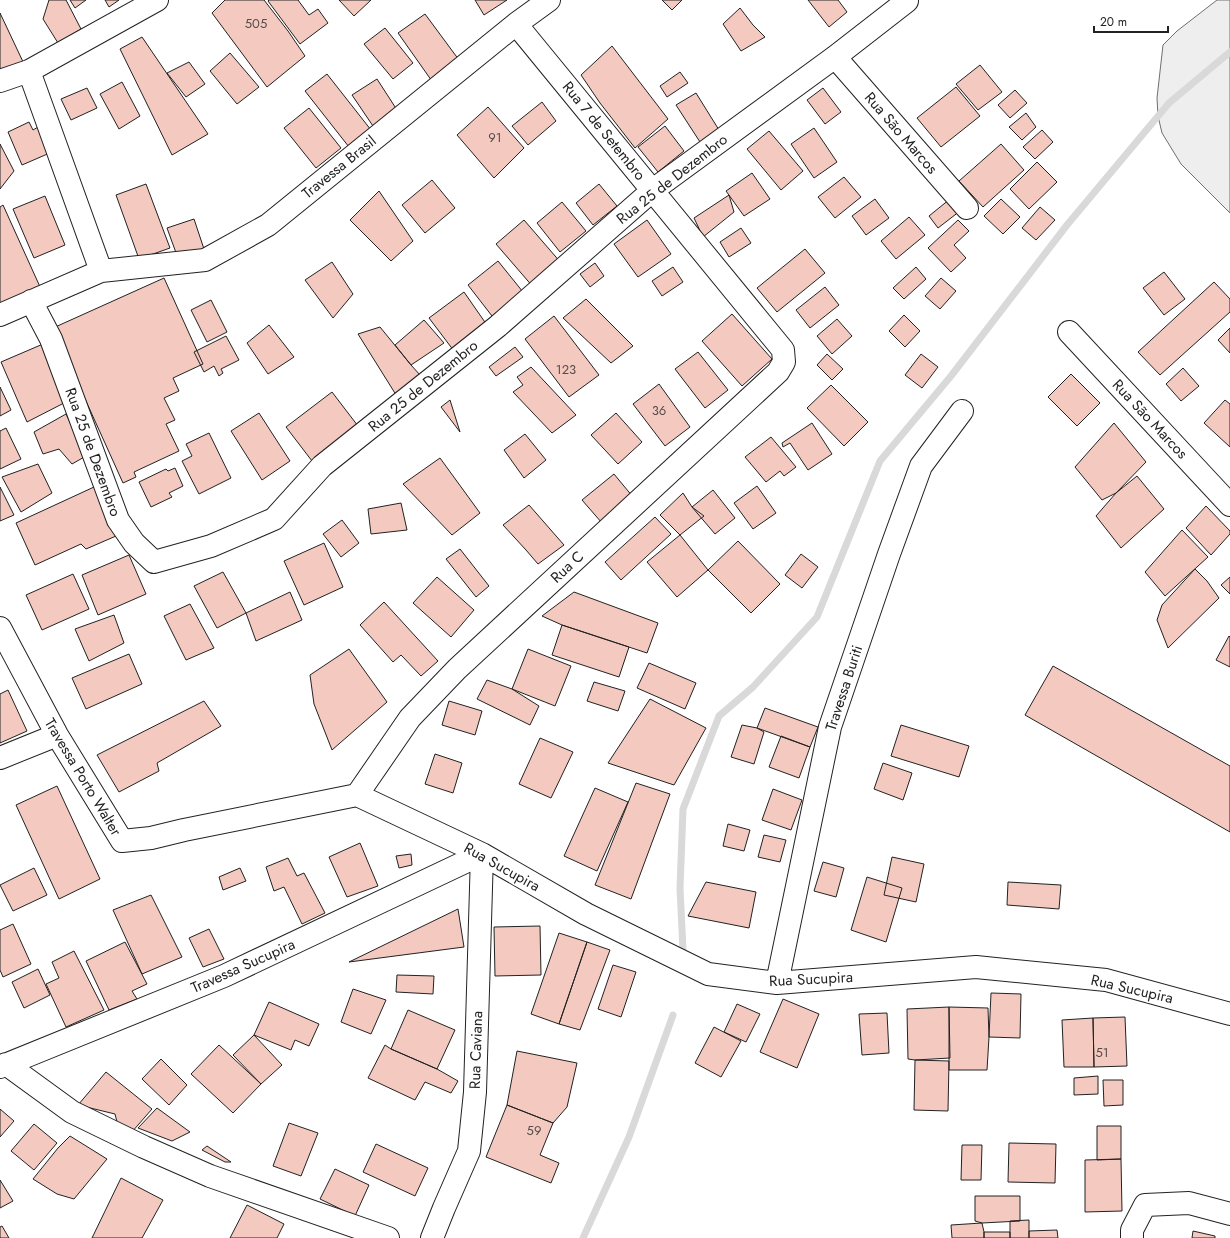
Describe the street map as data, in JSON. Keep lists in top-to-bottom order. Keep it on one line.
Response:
{"streets":{"street":["Rua 7 de Setembro","Rua São Marcos","Travessa Brasil","Rua 25 de Dezembro","Rua C","Travessa Buriti","Travessa Porto Walter","Rua Sucupira","Travessa Sucupira","Rua Caviana"]},"crossings":[["Rua 7 de Setembro","Travessa Brasil"],["Rua 7 de Setembro","Rua 25 de Dezembro"],["Rua 7 de Setembro","Rua C"],["Rua São Marcos","Rua 25 de Dezembro"],["Travessa Brasil","Rua 25 de Dezembro"],["Rua C","Travessa Porto Walter"],["Rua C","Rua Sucupira"],["Travessa Buriti","Rua Sucupira"],["Travessa Porto Walter","Rua Sucupira"],["Rua Sucupira","Travessa Sucupira"],["Rua Sucupira","Rua Caviana"],["Travessa Sucupira","Rua Caviana"]],"house_numbers":["505","91","123","36","51","59"],"scale_bar":"20 m"}
